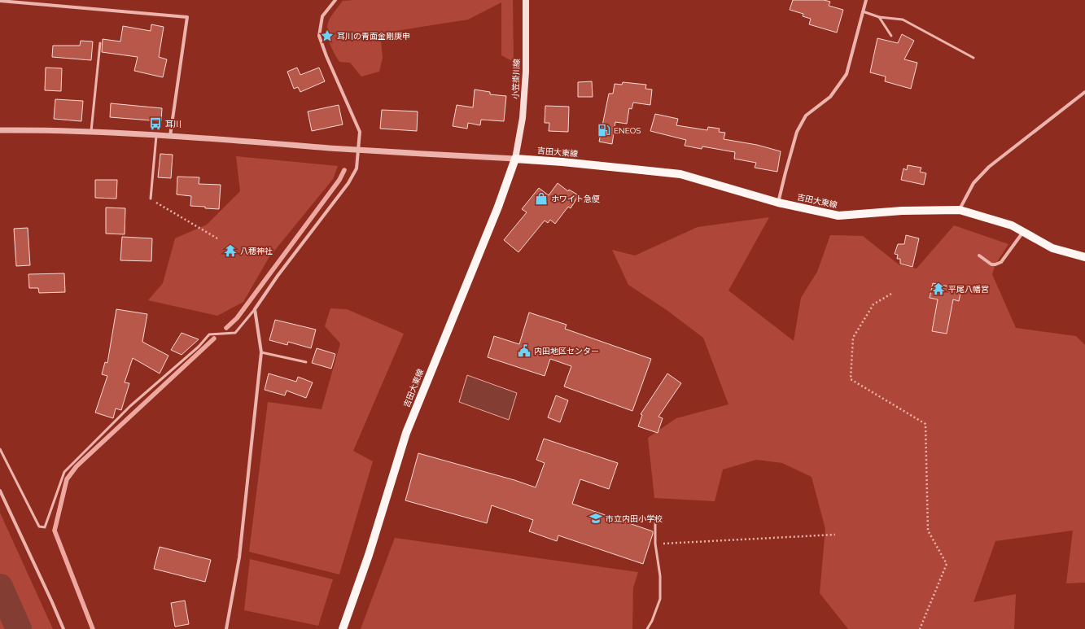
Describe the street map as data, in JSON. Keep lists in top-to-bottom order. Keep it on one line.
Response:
{"streets":{"main road":["小笠掛川線","吉田大東線"]},"crossings":[["小笠掛川線","吉田大東線"]],"places":{"place":["耳川の青面金剛庚申"],"bus stop":["耳川"],"fuel station":["ENEOS"],"shop":["ホワイト急便"],"temple":["八穂神社","平尾八幡宮"],"public building":["内田地区センター"],"school or university":["市立内田小学校"]}}
